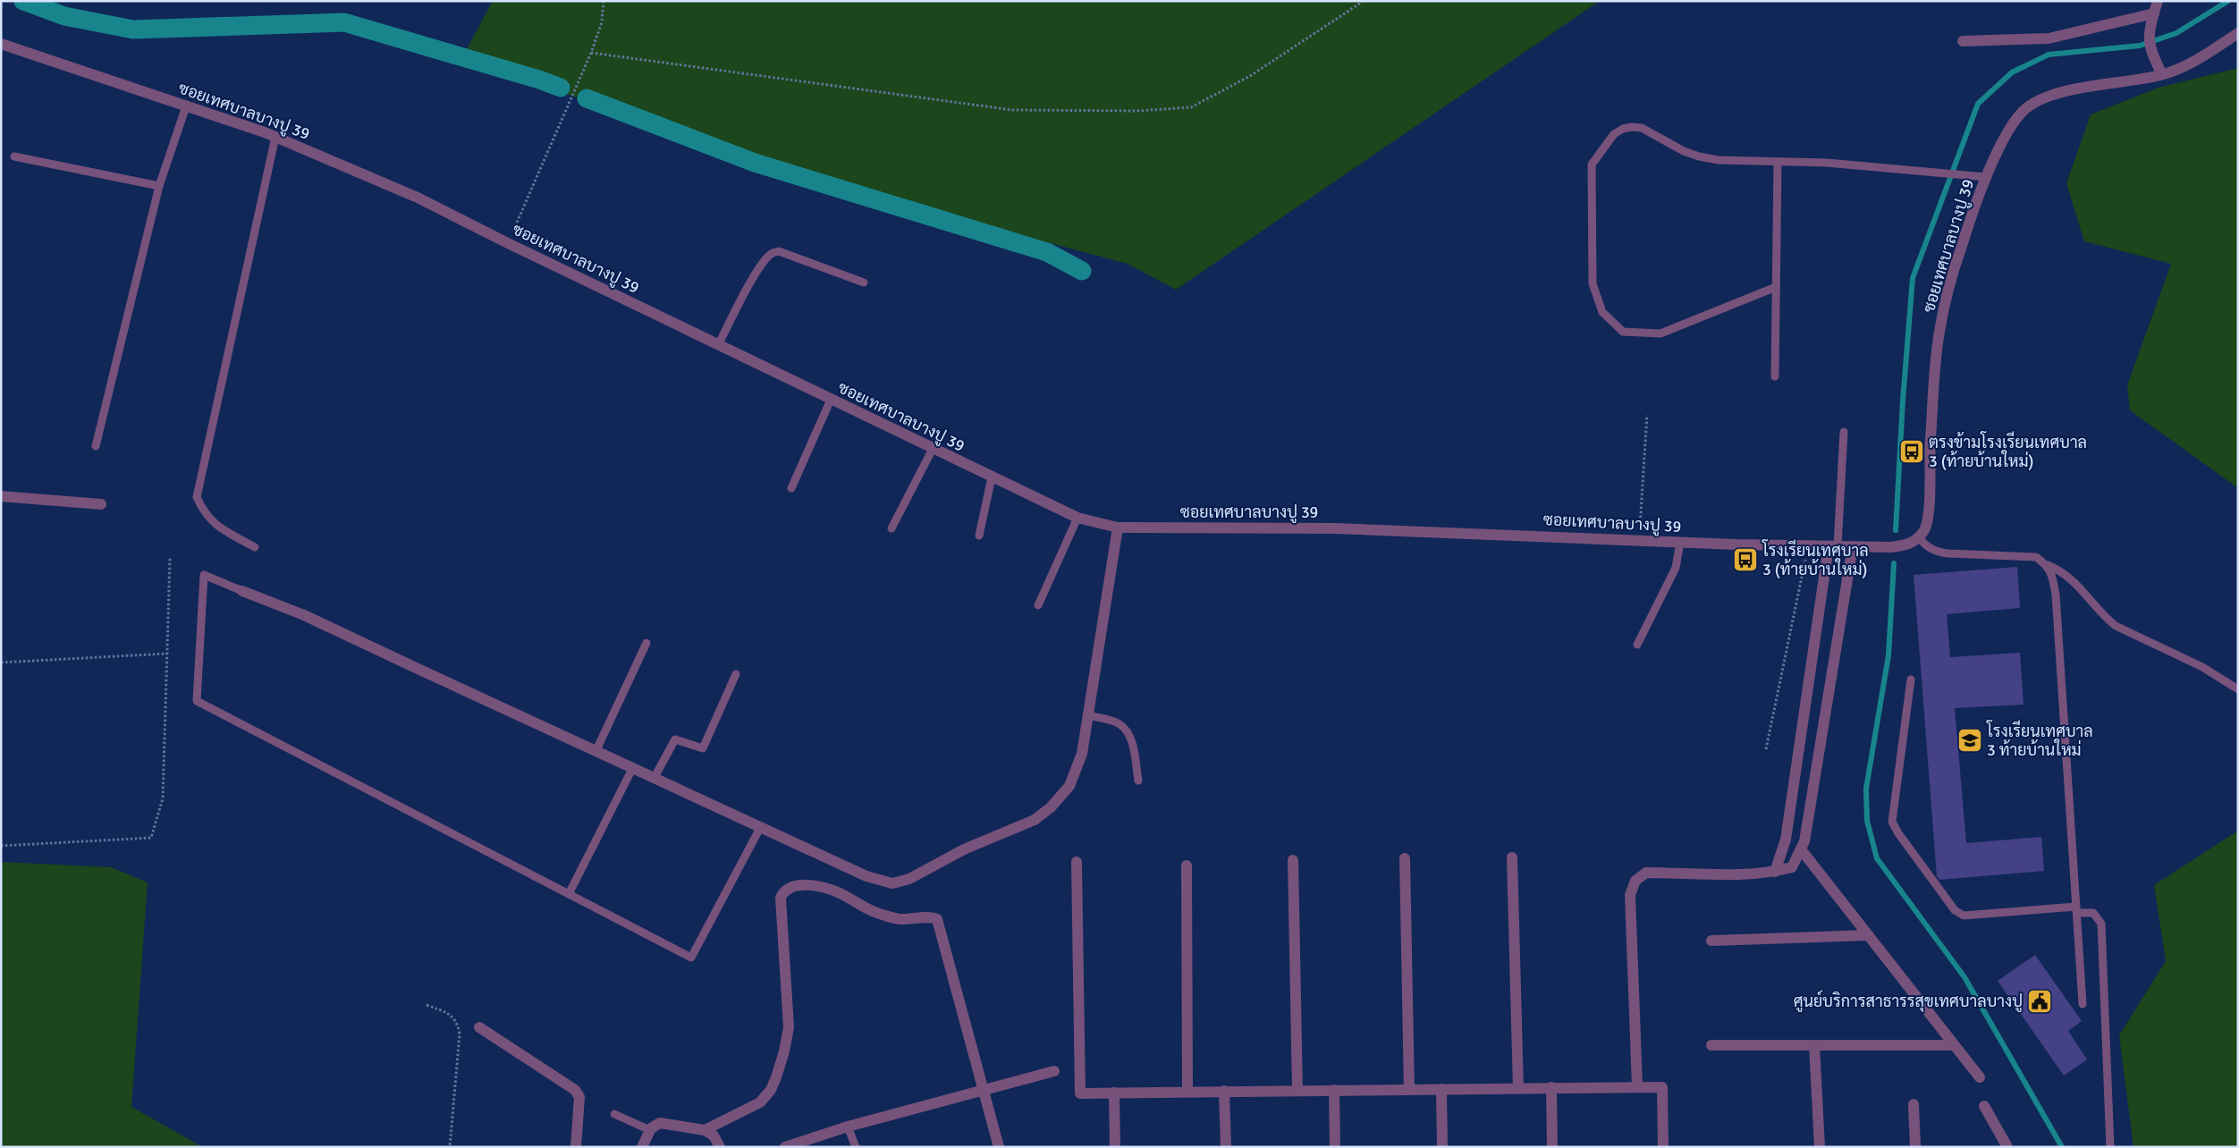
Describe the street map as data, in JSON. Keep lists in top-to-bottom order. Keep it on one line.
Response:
{"streets":{"street":["ซอยเทศบาลบางปู 39"]},"places":{"bus stop":["ตรงข้ามโรงเรียนเทศบาล 3 (ท้ายบ้านใหม่)","โรงเรียนเทศบาล 3 (ท้ายบ้านใหม่)"],"school or university":["โรงเรียนเทศบาล 3 ท้ายบ้านใหม่"],"public building":["ศูนย์บริการสาธารรสุขเทศบาลบางปู"]}}
